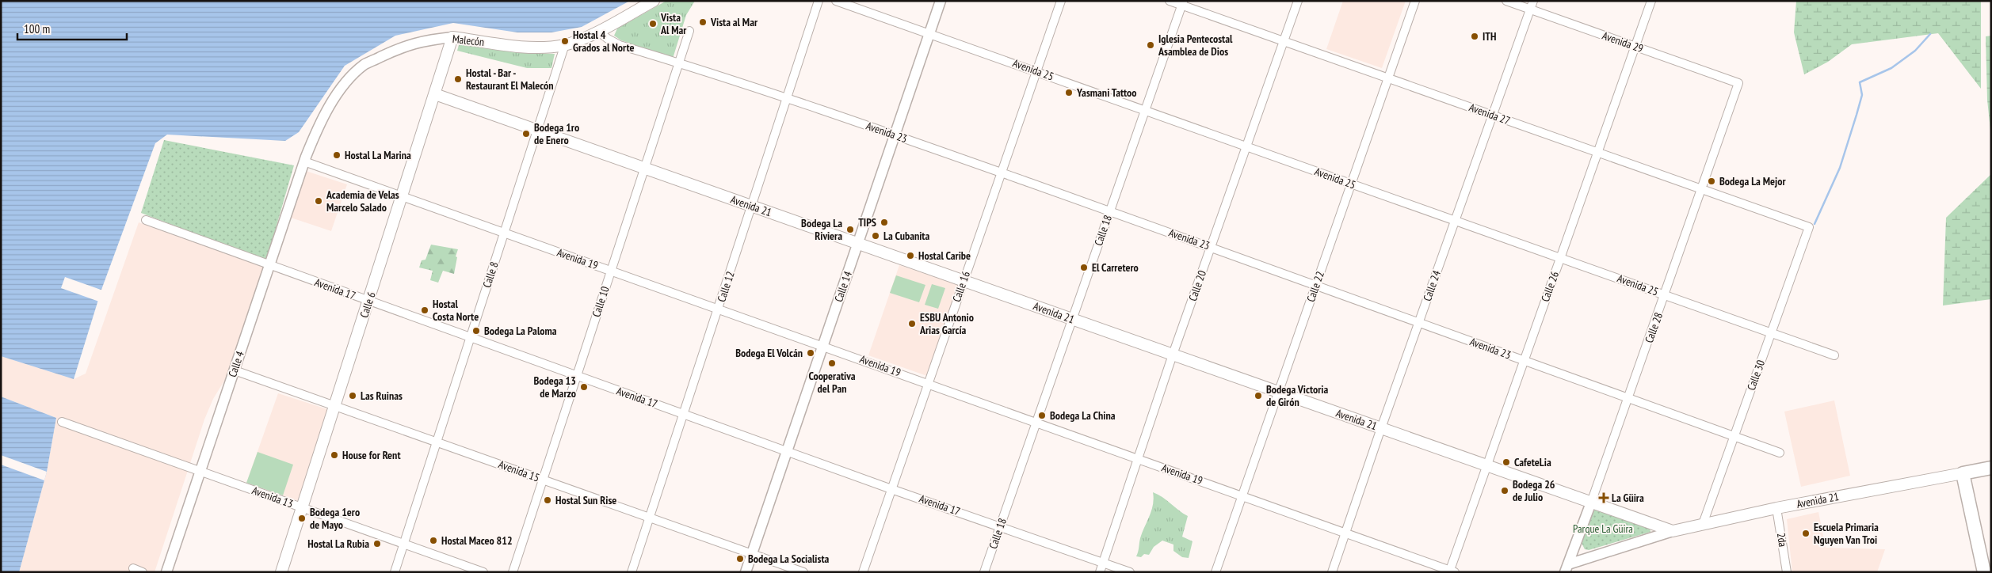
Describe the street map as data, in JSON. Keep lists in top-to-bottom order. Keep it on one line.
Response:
{"streets":{"main road":["Malecón","Avenida 21","Calle 6"],"street":["Avenida 29","Avenida 25","Avenida 27","Avenida 23","Calle 18","Avenida 19","Calle 8","Calle 20","Calle 24","Calle 12","Calle 14","Calle 16","Calle 22","Calle 26","Avenida 17","Calle 10","Calle 28","Calle 4","Calle 30","Avenida 15","Avenida 13","2da"]},"crossings":[["Malecón","Avenida 23"],["Malecón","Avenida 19"],["Malecón","Calle 8"],["Malecón","Calle 6"],["Malecón","Calle 4"],["Avenida 29","Calle 24"],["Avenida 29","Calle 26"],["Avenida 29","Calle 28"],["Avenida 25","Calle 18"],["Avenida 25","Calle 20"],["Avenida 25","Calle 24"],["Avenida 25","Calle 14"],["Avenida 25","Calle 16"],["Avenida 25","Calle 22"],["Avenida 25","Calle 26"],["Avenida 25","Calle 28"],["Avenida 25","Calle 30"],["Avenida 27","Calle 18"],["Avenida 27","Calle 20"],["Avenida 27","Calle 24"],["Avenida 27","Calle 22"],["Avenida 27","Calle 26"],["Avenida 27","Calle 28"],["Avenida 27","Calle 30"],["Avenida 23","Calle 18"],["Avenida 23","Calle 20"],["Avenida 23","Calle 24"],["Avenida 23","Calle 12"],["Avenida 23","Calle 14"],["Avenida 23","Calle 16"],["Avenida 23","Calle 22"],["Avenida 23","Calle 26"],["Avenida 23","Calle 10"],["Avenida 23","Calle 28"],["Avenida 23","Calle 30"],["Avenida 21","Calle 18"],["Avenida 21","Calle 8"],["Avenida 21","Calle 20"],["Avenida 21","Calle 24"],["Avenida 21","Calle 12"],["Avenida 21","Calle 14"],["Avenida 21","Calle 16"],["Avenida 21","Calle 22"],["Avenida 21","Calle 26"],["Avenida 21","Calle 10"],["Avenida 21","Calle 6"],["Avenida 21","Calle 28"],["Avenida 21","Calle 30"],["Avenida 21","2da"],["Calle 18","Avenida 19"],["Calle 18","Avenida 17"],["Avenida 19","Calle 8"],["Avenida 19","Calle 20"],["Avenida 19","Calle 24"],["Avenida 19","Calle 12"],["Avenida 19","Calle 14"],["Avenida 19","Calle 16"],["Avenida 19","Calle 22"],["Avenida 19","Calle 26"],["Avenida 19","Calle 10"],["Avenida 19","Calle 6"],["Avenida 19","Calle 4"],["Calle 8","Avenida 17"],["Calle 8","Avenida 15"],["Calle 8","Avenida 13"],["Calle 20","Avenida 17"],["Calle 12","Avenida 17"],["Calle 12","Avenida 15"],["Calle 14","Avenida 17"],["Calle 14","Avenida 15"],["Calle 16","Avenida 17"],["Avenida 17","Calle 10"],["Avenida 17","Calle 6"],["Avenida 17","Calle 4"],["Calle 10","Avenida 15"],["Calle 6","Avenida 15"],["Calle 6","Avenida 13"],["Calle 4","Avenida 15"],["Calle 4","Avenida 13"]],"parks":["Parque La Güira"],"places":{"other":["Vista al Mar","Vista Al Mar","ITH","Hostal 4 Grados al Norte","Iglesia Pentecostal Asamblea de Dios","Hostal - Bar - Restaurant El Malecón","Yasmani Tattoo","Bodega 1ro de Enero","Hostal La Marina","Bodega La Mejor","Academia de Velas Marcelo Salado","TIPS","Bodega La Riviera","La Cubanita","Hostal Caribe","El Carretero","Hostal Costa Norte","ESBU Antonio Arias García","Bodega La Paloma","Bodega El Volcán","Cooperativa del Pan","Bodega 13 de Marzo","Las Ruinas","Bodega Victoria de Girón","Bodega La China","House for Rent","CafeteLia","Bodega 26 de Julio","Hostal Sun Rise","Bodega 1ero de Mayo","Escuela Primaria Nguyen Van Troi","Hostal Maceo 812","Hostal La Rubia","Bodega La Socialista"],"health":["La Güira"]},"scale_bar":"100 m"}
